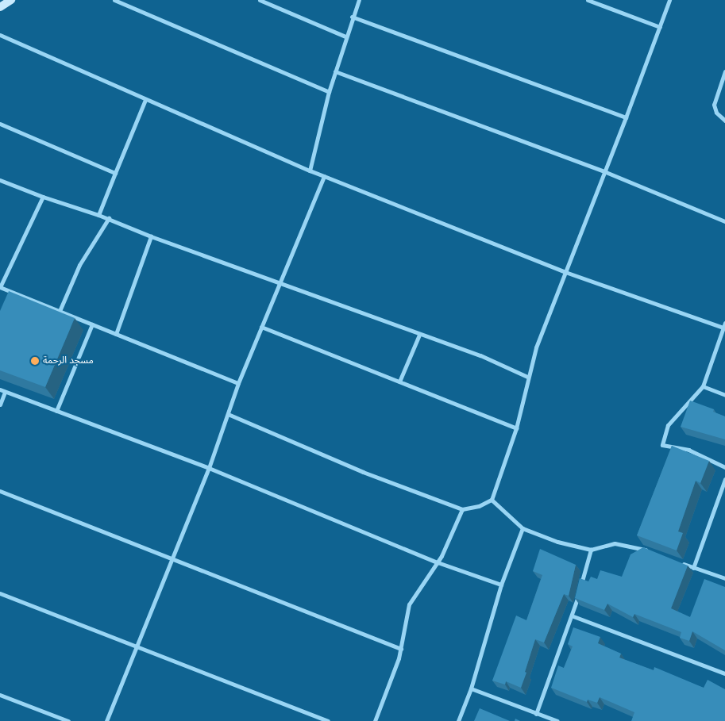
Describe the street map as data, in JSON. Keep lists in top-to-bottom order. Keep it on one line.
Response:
{"places":["مسجد الرحمة"]}
